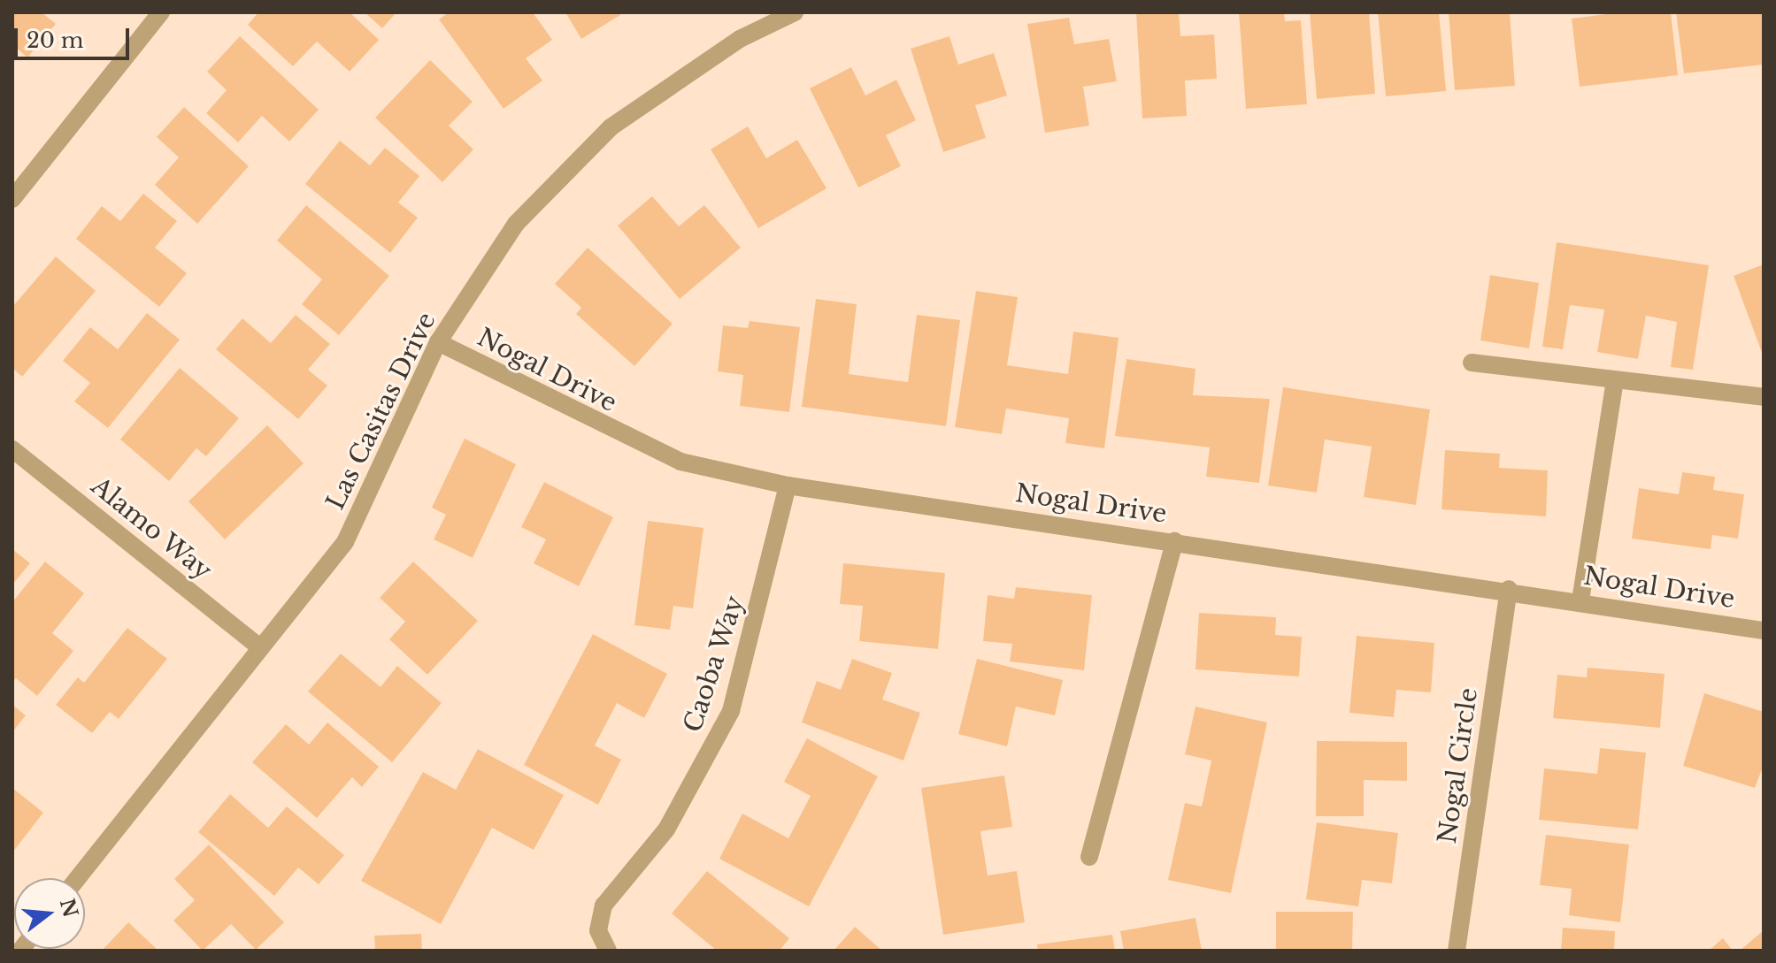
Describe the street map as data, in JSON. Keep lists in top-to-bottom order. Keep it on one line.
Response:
{"streets":{"street":["Nogal Drive","Las Casitas Drive","Alamo Way","Caoba Way","Nogal Circle"]},"crossings":[["Nogal Drive","Las Casitas Drive"],["Nogal Drive","Caoba Way"],["Nogal Drive","Nogal Circle"],["Las Casitas Drive","Alamo Way"]],"scale_bar":"20 m","north":"right"}
